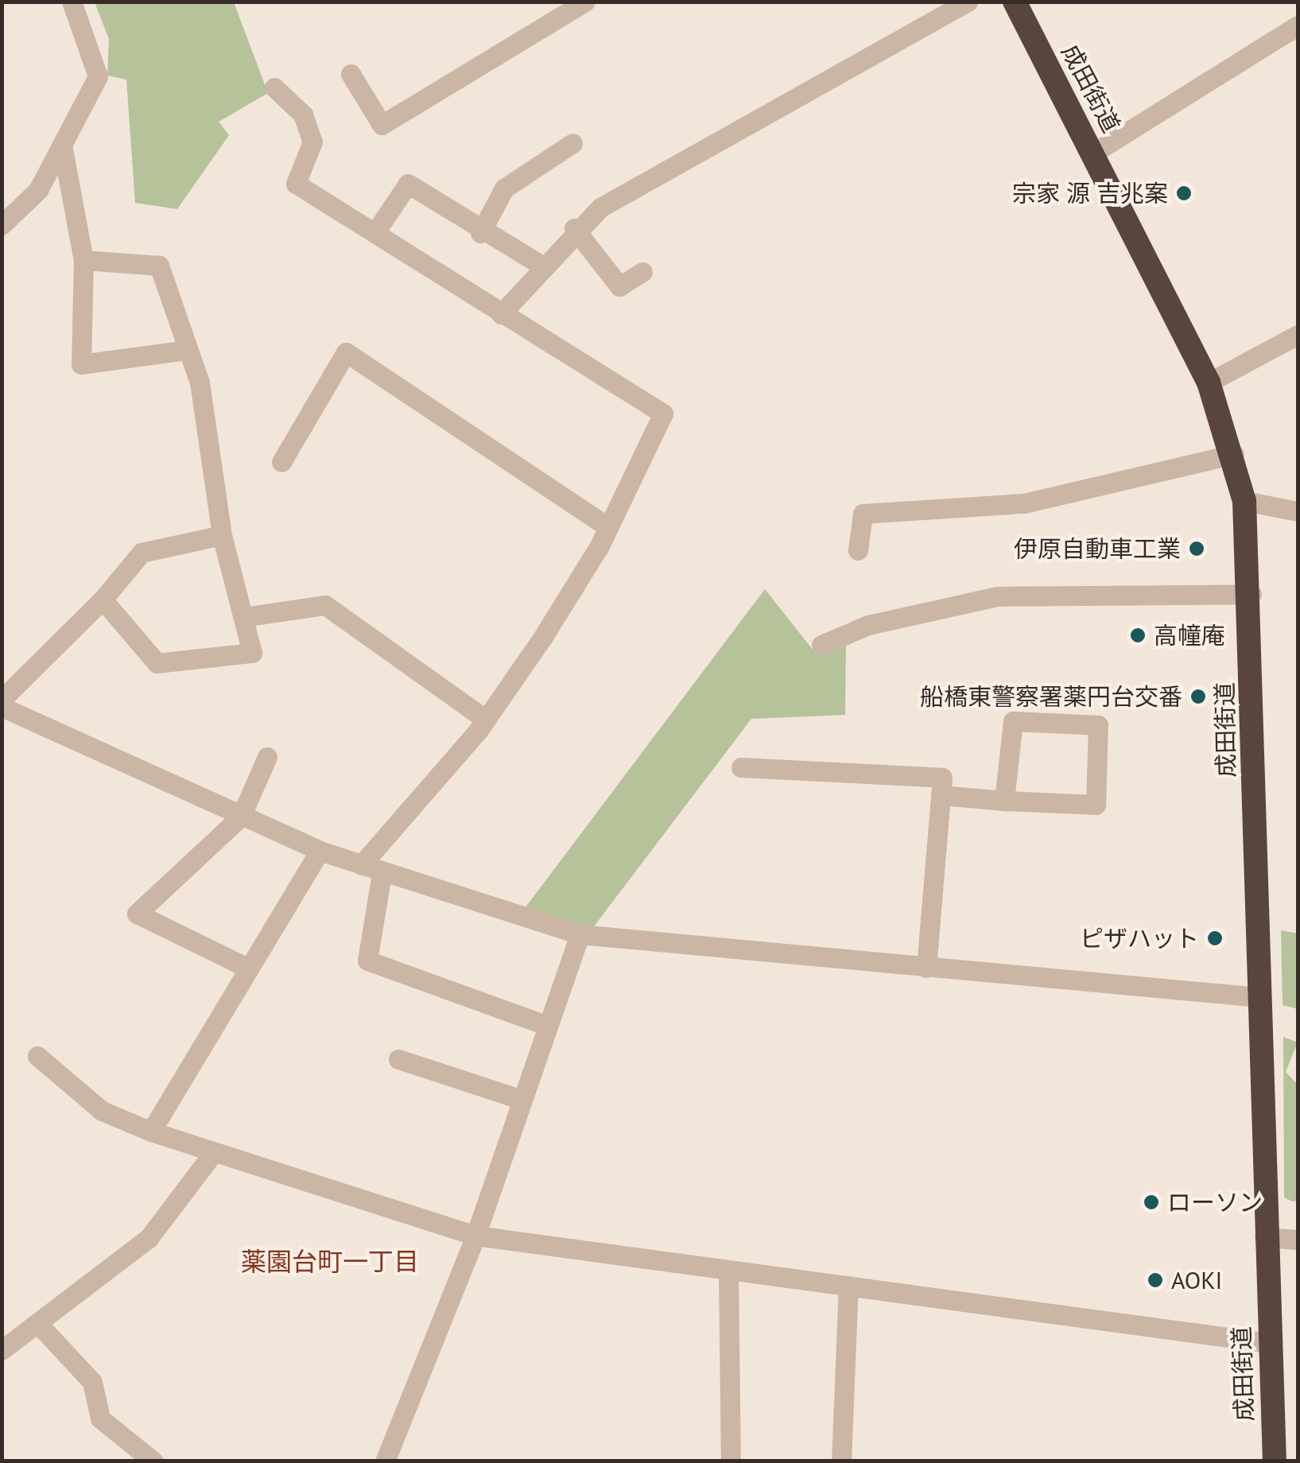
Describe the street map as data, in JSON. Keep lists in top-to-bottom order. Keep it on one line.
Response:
{"streets":{"highway":["成田街道"]},"districts":["薬園台町一丁目"],"places":["宗家 源 吉兆案","伊原自動車工業","高幢庵","船橋東警察署薬円台交番","ピザハット","ローソン","AOKI"]}
